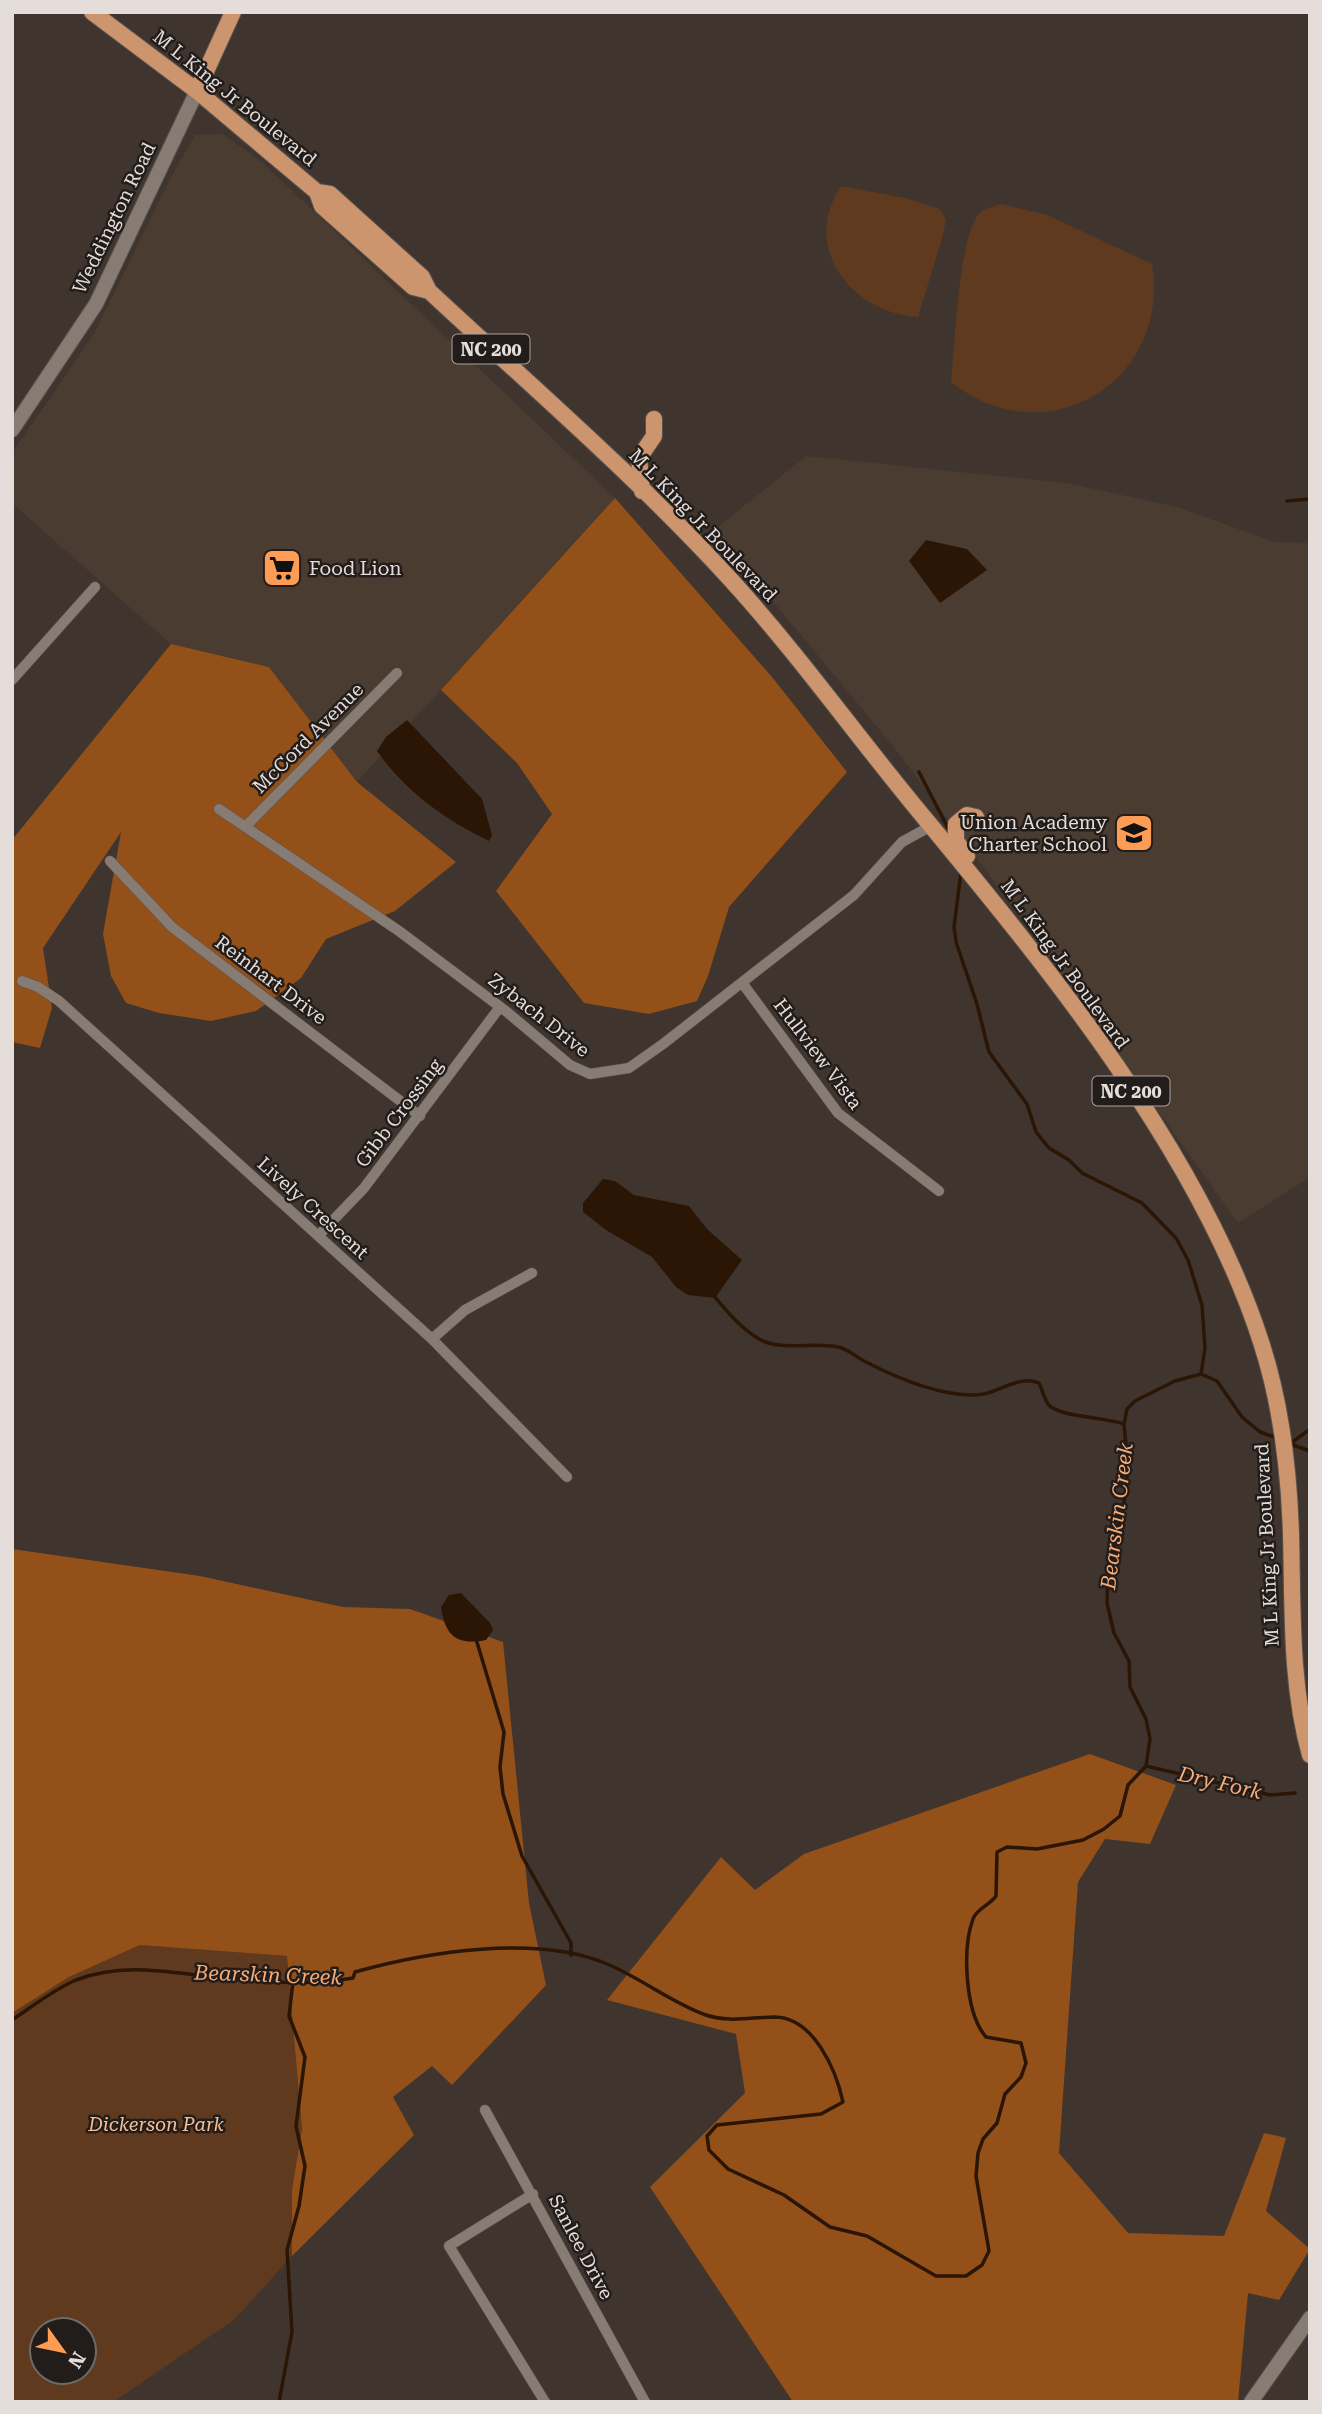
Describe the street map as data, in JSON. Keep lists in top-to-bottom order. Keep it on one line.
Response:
{"streets":{"main road":["M L King Jr Boulevard","Weddington Road","NC 200"],"street":["McCord Avenue","Reinhart Drive","Zybach Drive","Hullview Vista","Gibb Crossing","Lively Crescent","Sanlee Drive"]},"crossings":[["M L King Jr Boulevard","Weddington Road"],["M L King Jr Boulevard","Zybach Drive"],["McCord Avenue","Zybach Drive"],["Reinhart Drive","Gibb Crossing"],["Zybach Drive","Hullview Vista"],["Zybach Drive","Gibb Crossing"],["Gibb Crossing","Lively Crescent"]],"water":["Bearskin Creek","Dry Fork"],"parks":["Dickerson Park"],"places":{"supermarket":["Food Lion"],"school or university":["Union Academy Charter School"]},"north":"bottom right"}
